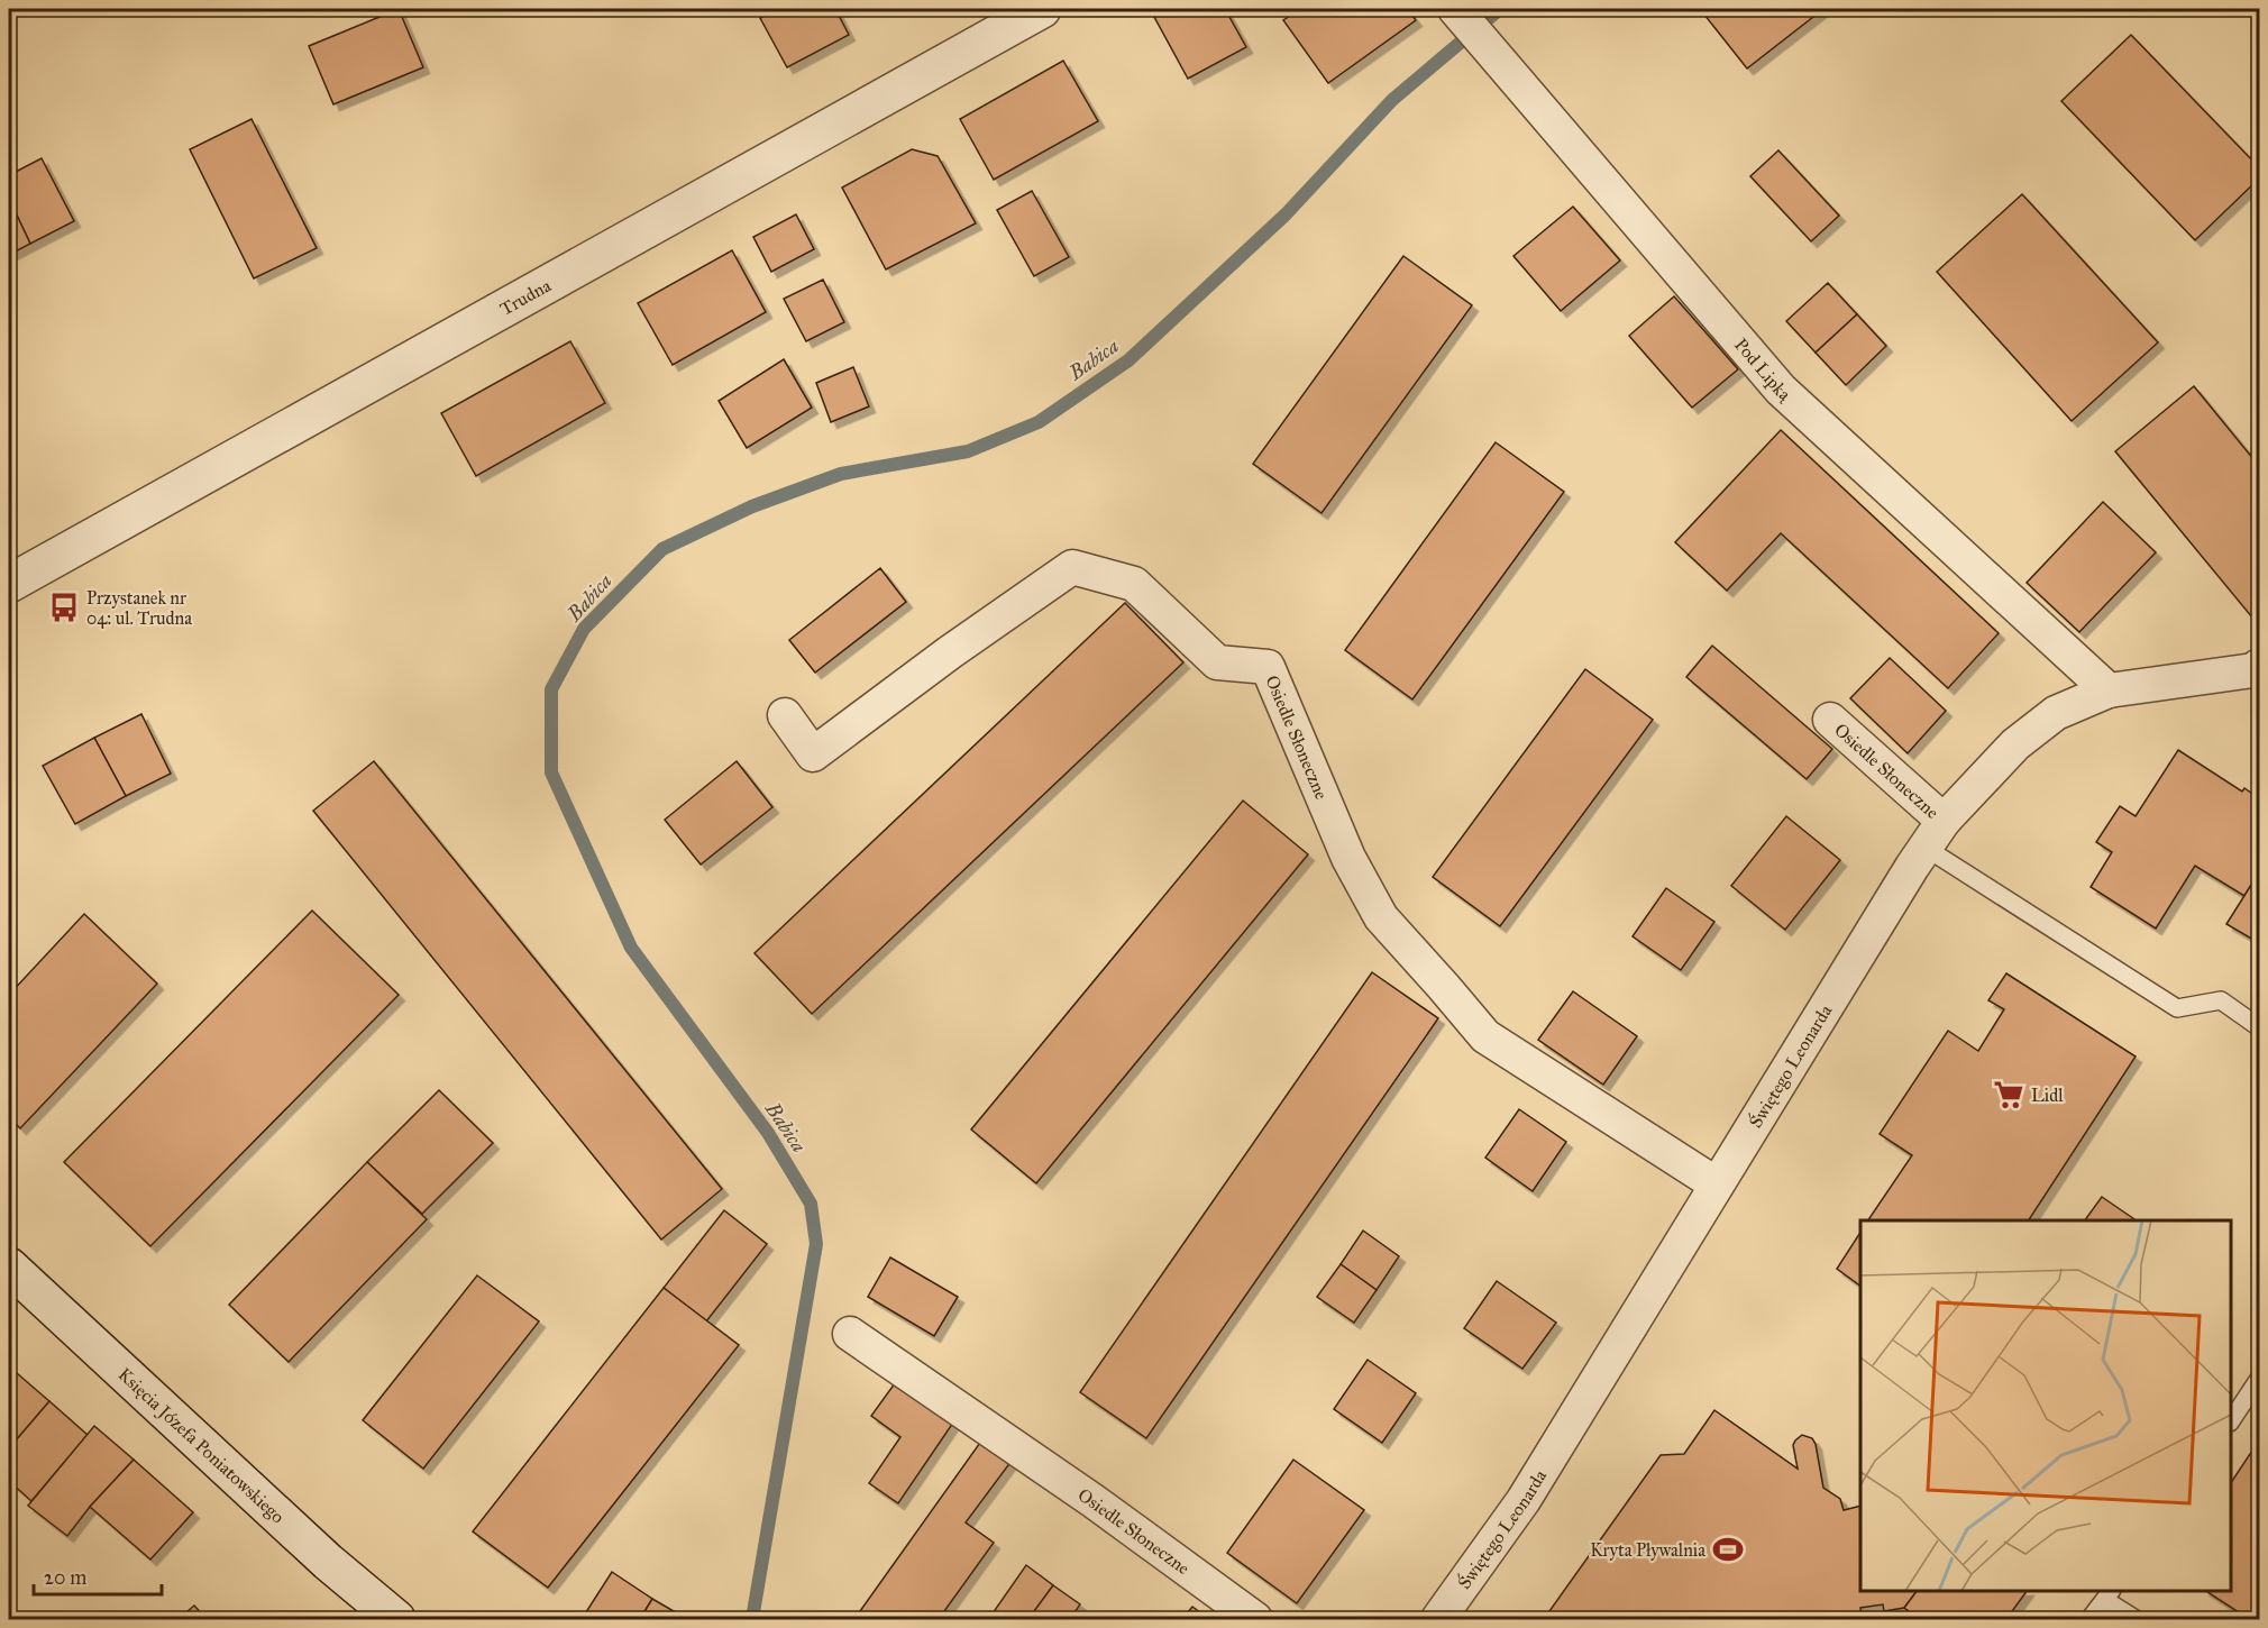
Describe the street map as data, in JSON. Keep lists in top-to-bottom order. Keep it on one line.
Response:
{"streets":{"street":["Trudna","Pod Lipką","Osiedle Słoneczne","Świętego Leonarda","Księcia Józefa Poniatowskiego"]},"crossings":[["Pod Lipką","Świętego Leonarda"],["Osiedle Słoneczne","Świętego Leonarda"]],"water":["Babica"],"places":{"bus stop":["Przystanek nr 04: ul. Trudna"],"supermarket":["Lidl"],"sports":["Kryta Pływalnia"]},"scale_bar":"20 m"}
